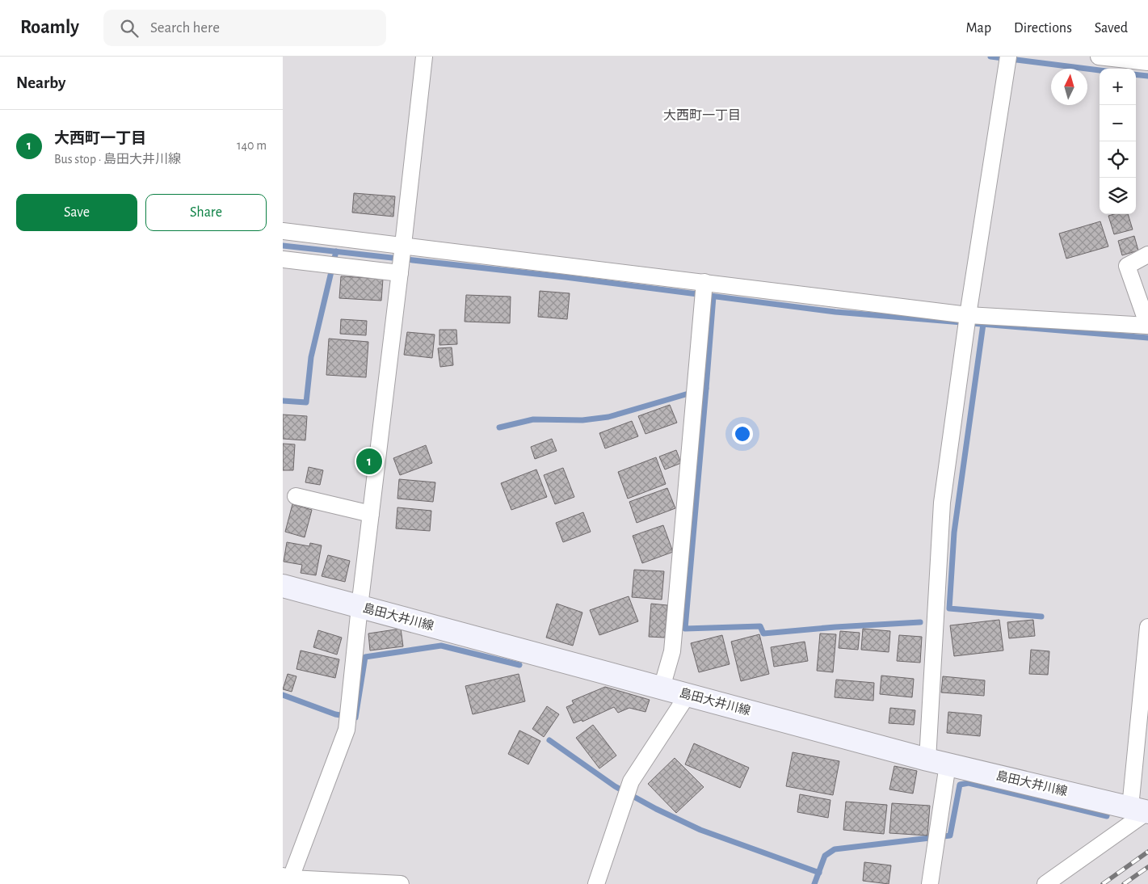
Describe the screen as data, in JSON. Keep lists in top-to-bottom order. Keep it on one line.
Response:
{"streets":{"main road":["島田大井川線"]},"districts":["大西町一丁目"],"north":"top","page":{"header":"Roamly","search":"Search here","nav":["Map","Directions","Saved"],"heading":"Nearby","map_buttons":["+","−"],"list":[{"mark":"1","name":"大西町一丁目","note":"Bus stop · 島田大井川線","value":"140 m"}],"buttons":["Save","Share"],"pins":"1"}}
